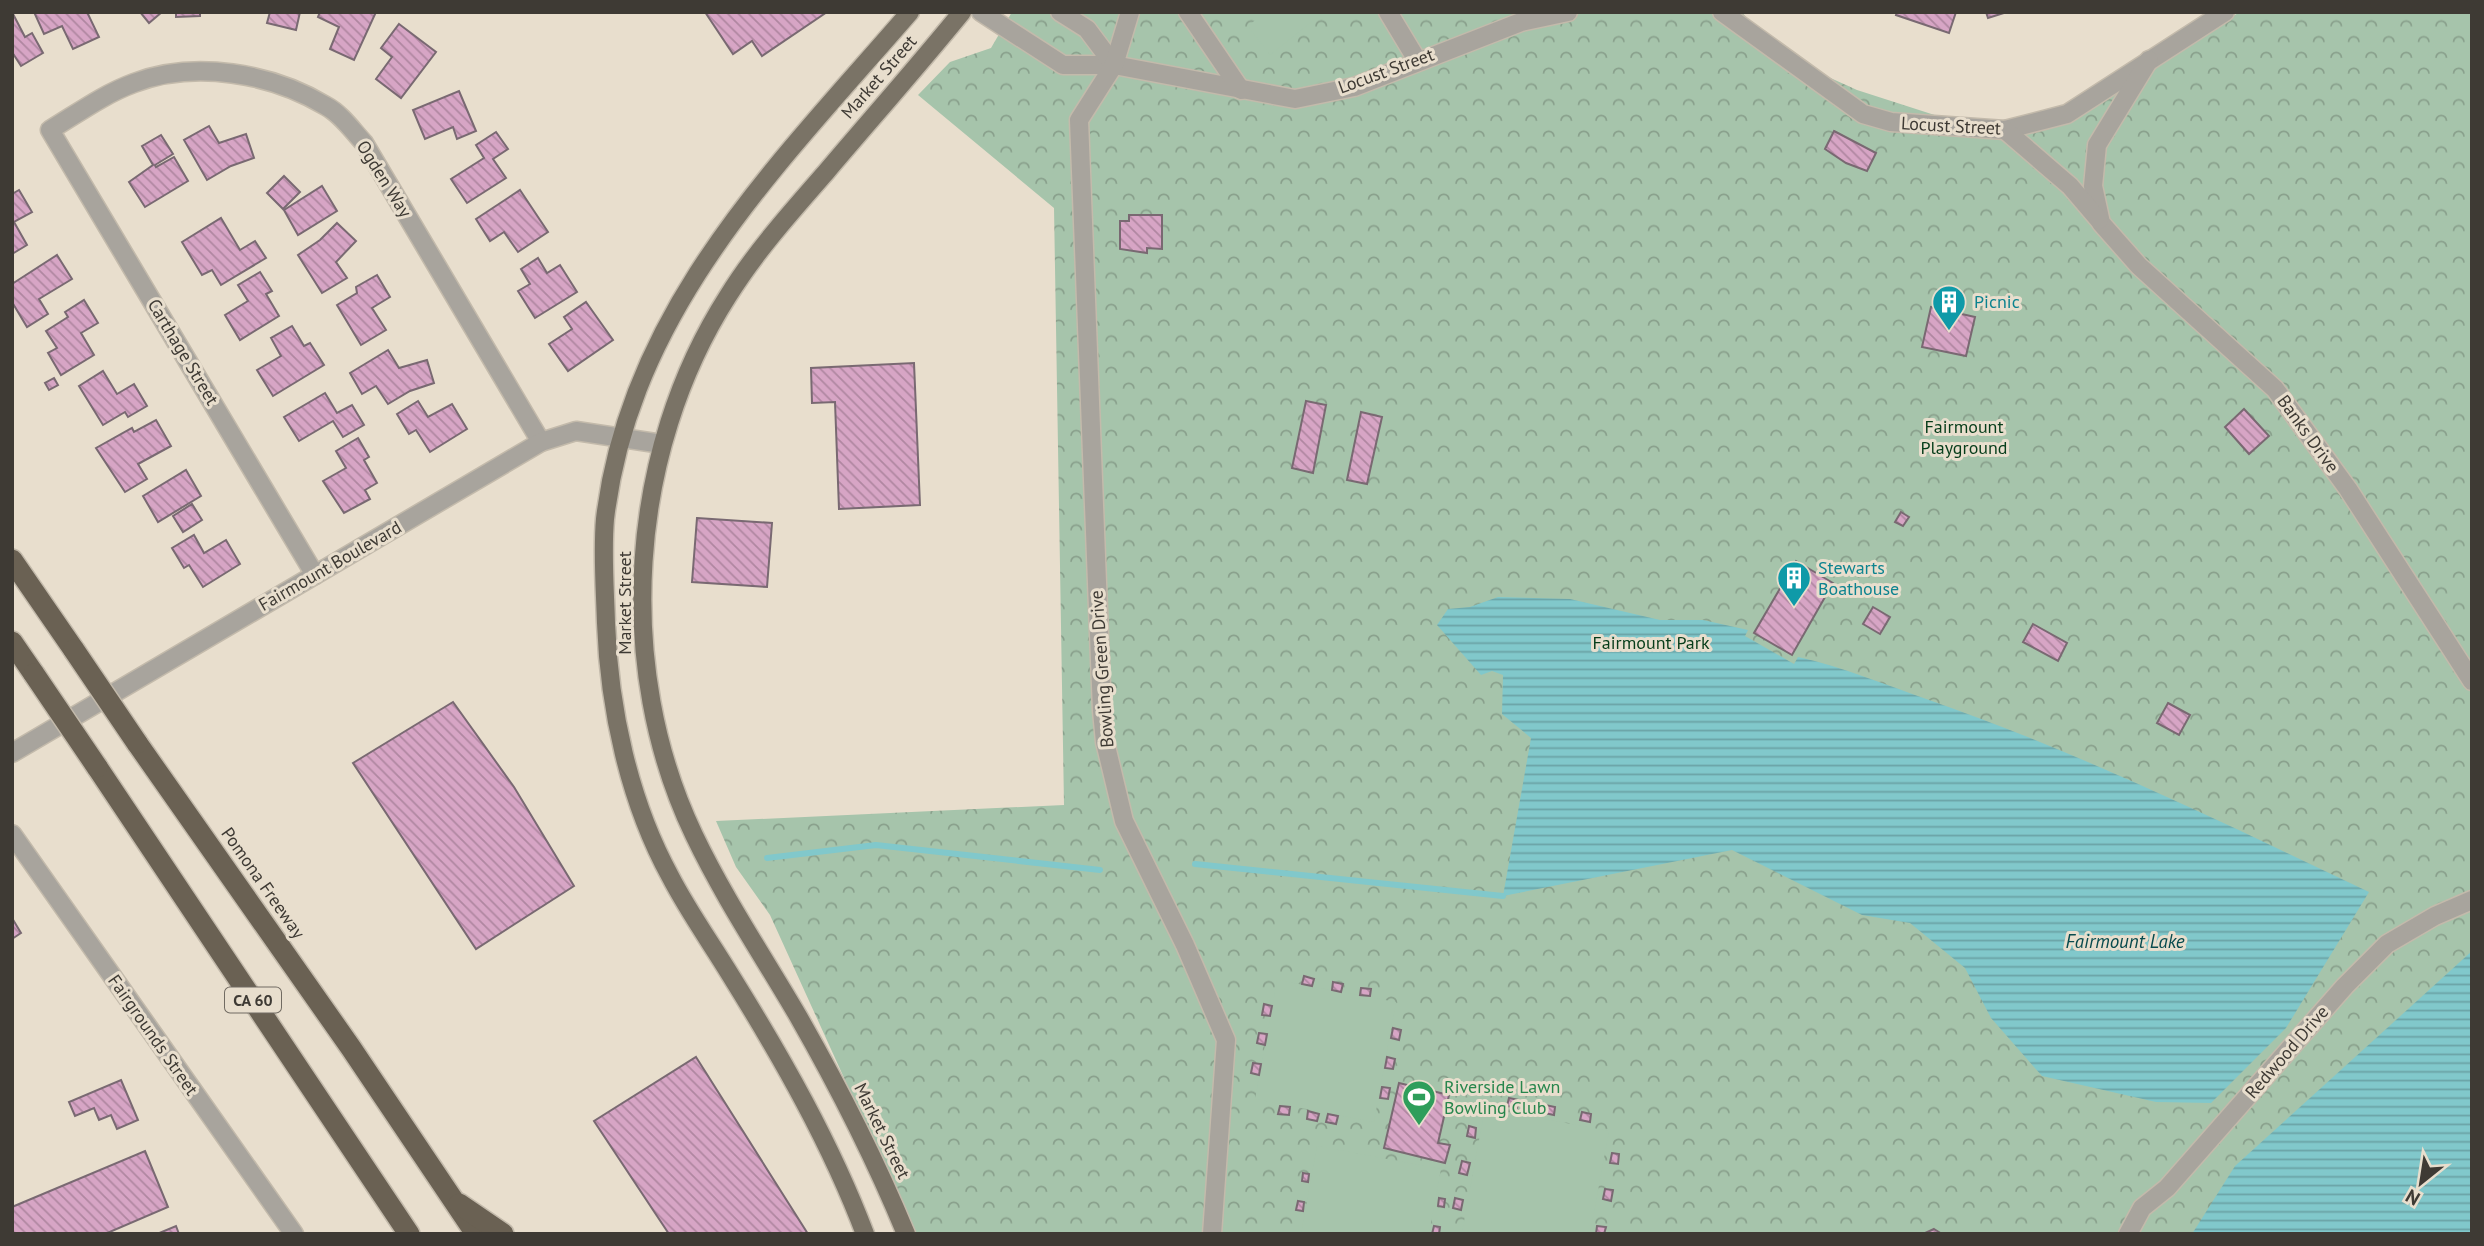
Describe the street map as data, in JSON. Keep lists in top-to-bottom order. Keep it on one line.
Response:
{"streets":{"highway":["Pomona Freeway","CA 60"],"main road":["Market Street"],"street":["Locust Street","Ogden Way","Carthage Street","Banks Drive","Fairmount Boulevard","Bowling Green Drive","Fairgrounds Street","Redwood Drive"]},"crossings":[["Locust Street","Banks Drive"],["Locust Street","Bowling Green Drive"],["Market Street","Fairmount Boulevard"],["Ogden Way","Carthage Street"],["Ogden Way","Fairmount Boulevard"],["Carthage Street","Fairmount Boulevard"]],"water":["Fairmount Lake"],"parks":["Fairmount Playground","Fairmount Park"],"places":{"building":["Picnic","Stewarts Boathouse"],"sports":["Riverside Lawn Bowling Club"]},"north":"bottom left"}
